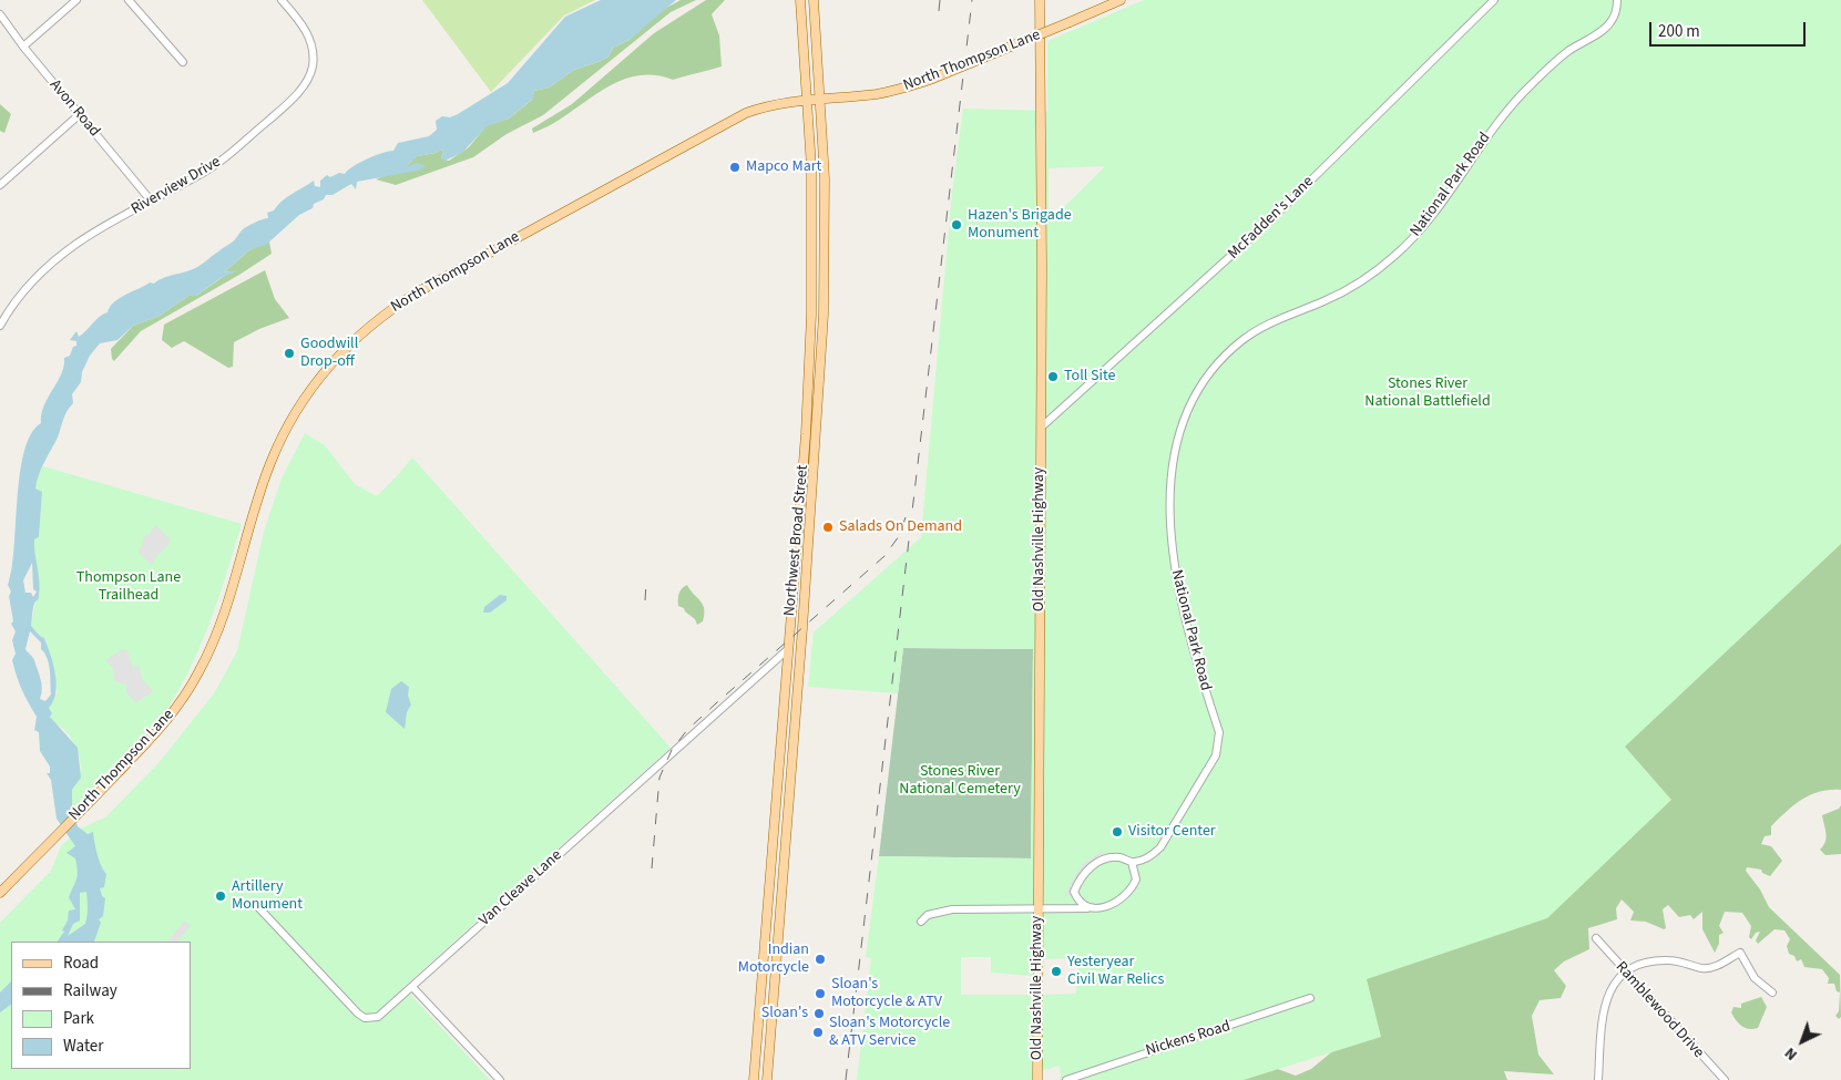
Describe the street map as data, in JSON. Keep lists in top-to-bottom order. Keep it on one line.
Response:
{"streets":{"main road":["North Thompson Lane","Old Nashville Highway","Northwest Broad Street"],"street":["Avon Road","National Park Road","Riverview Drive","McFadden's Lane","Van Cleave Lane","Ramblewood Drive","Nickens Road"]},"crossings":[["North Thompson Lane","Northwest Broad Street"],["Avon Road","Riverview Drive"],["McFadden's Lane","Old Nashville Highway"],["Northwest Broad Street","Van Cleave Lane"]],"parks":["Stones River National Battlefield","Thompson Lane Trailhead","Stones River National Cemetery"],"places":["Mapco Mart","Hazen's Brigade Monument","Goodwill Drop-off","Toll Site","Salads On Demand","Visitor Center","Artillery Monument","Indian Motorcycle","Yesteryear Civil War Relics","Sloan's Motorcycle & ATV","Sloan's","Sloan's Motorcycle & ATV Service"],"legend":["Road","Railway","Park","Water"],"scale_bar":"200 m","north":"bottom left"}
